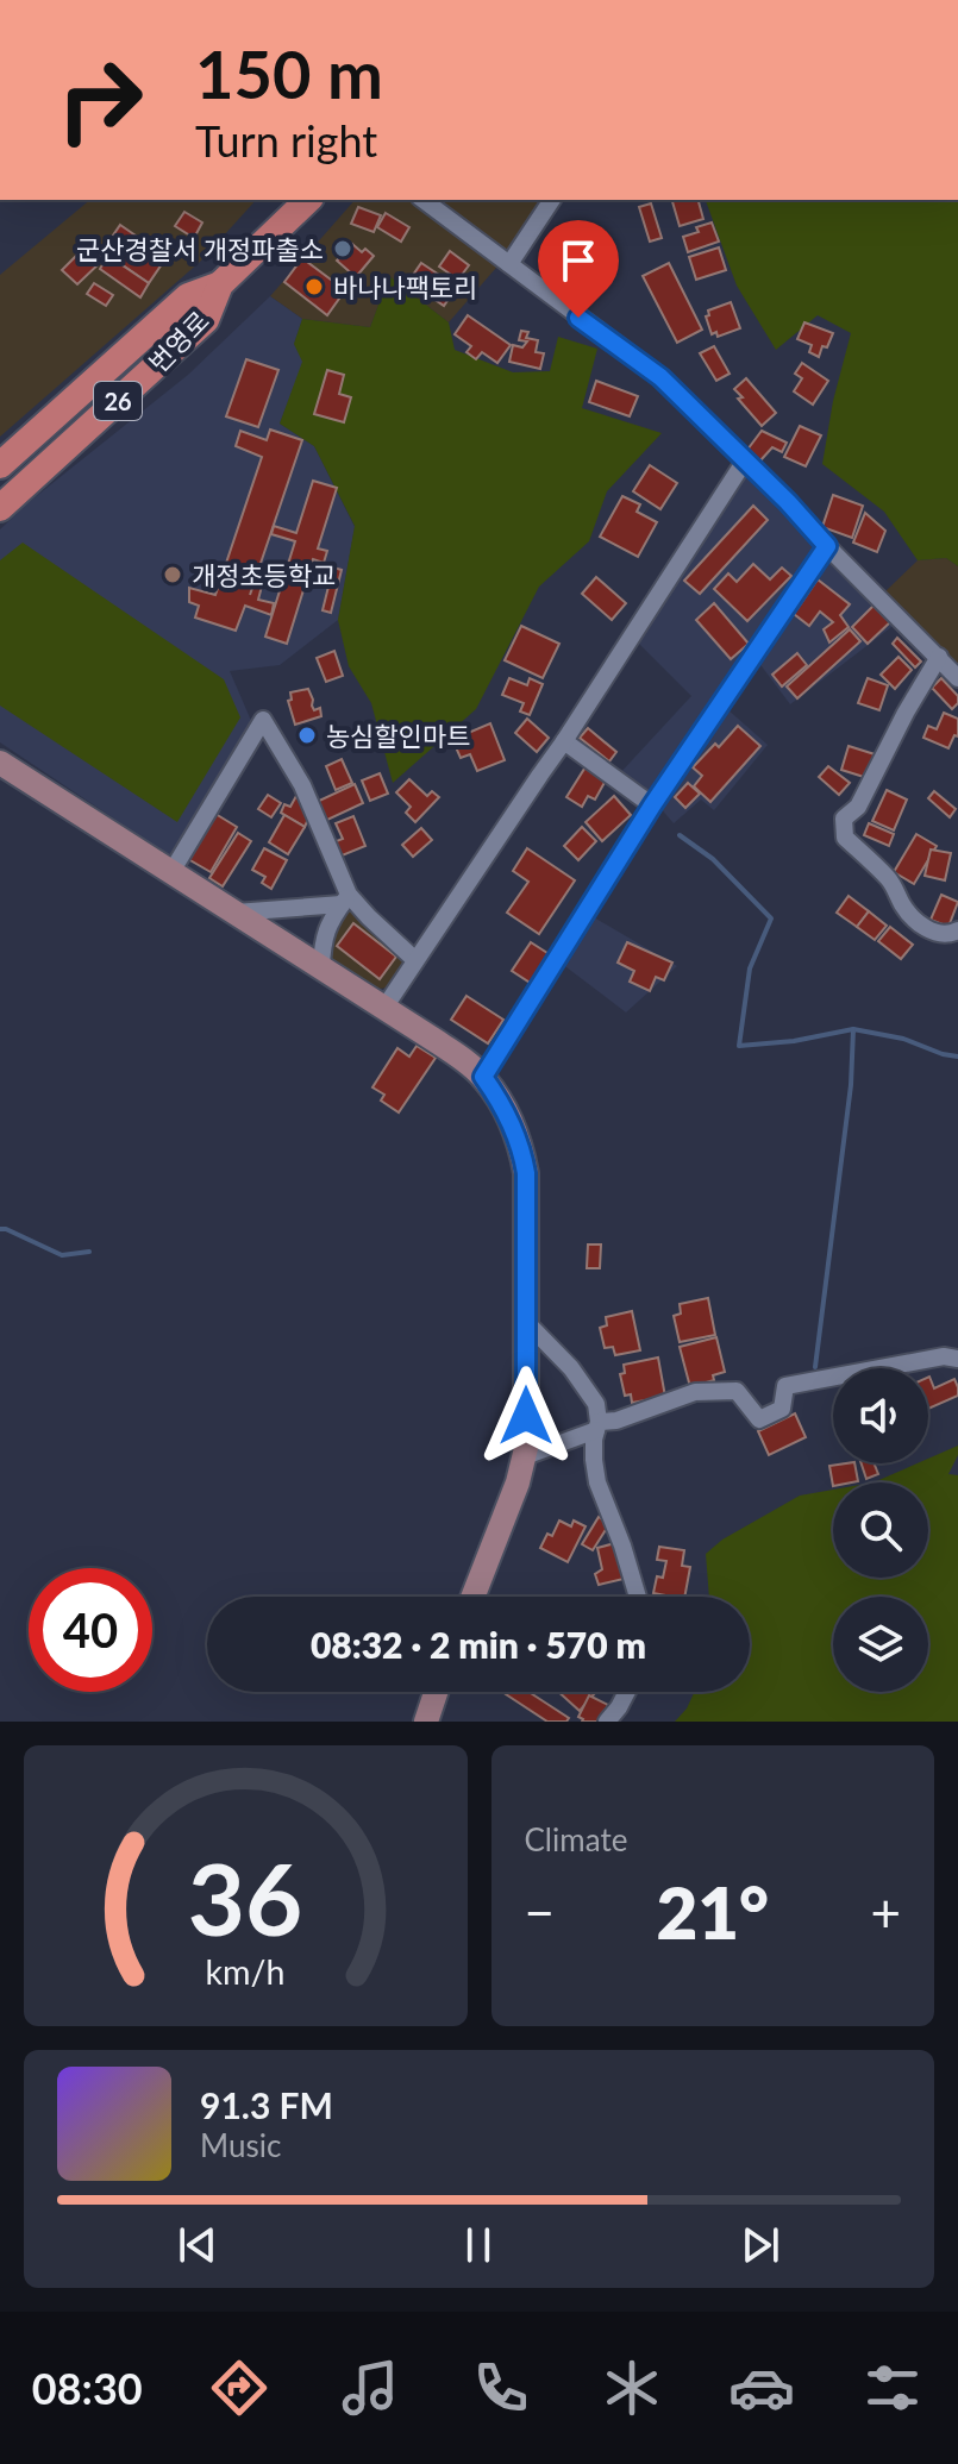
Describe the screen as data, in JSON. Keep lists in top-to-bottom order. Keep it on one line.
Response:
{"streets":{"main road":["번영로","26"]},"places":["군산경찰서 개정파출소","바나나팩토리","개정초등학교","농심할인마트"],"page":{"turn":["150 m","Turn right"],"limit":"40","trip":"08:32 · 2 min · 570 m","tile":"Climate","heat":["−","21°","+"],"song":["91.3 FM","Music"],"tabs":"08:30","gauge":["36","km/h"]}}
